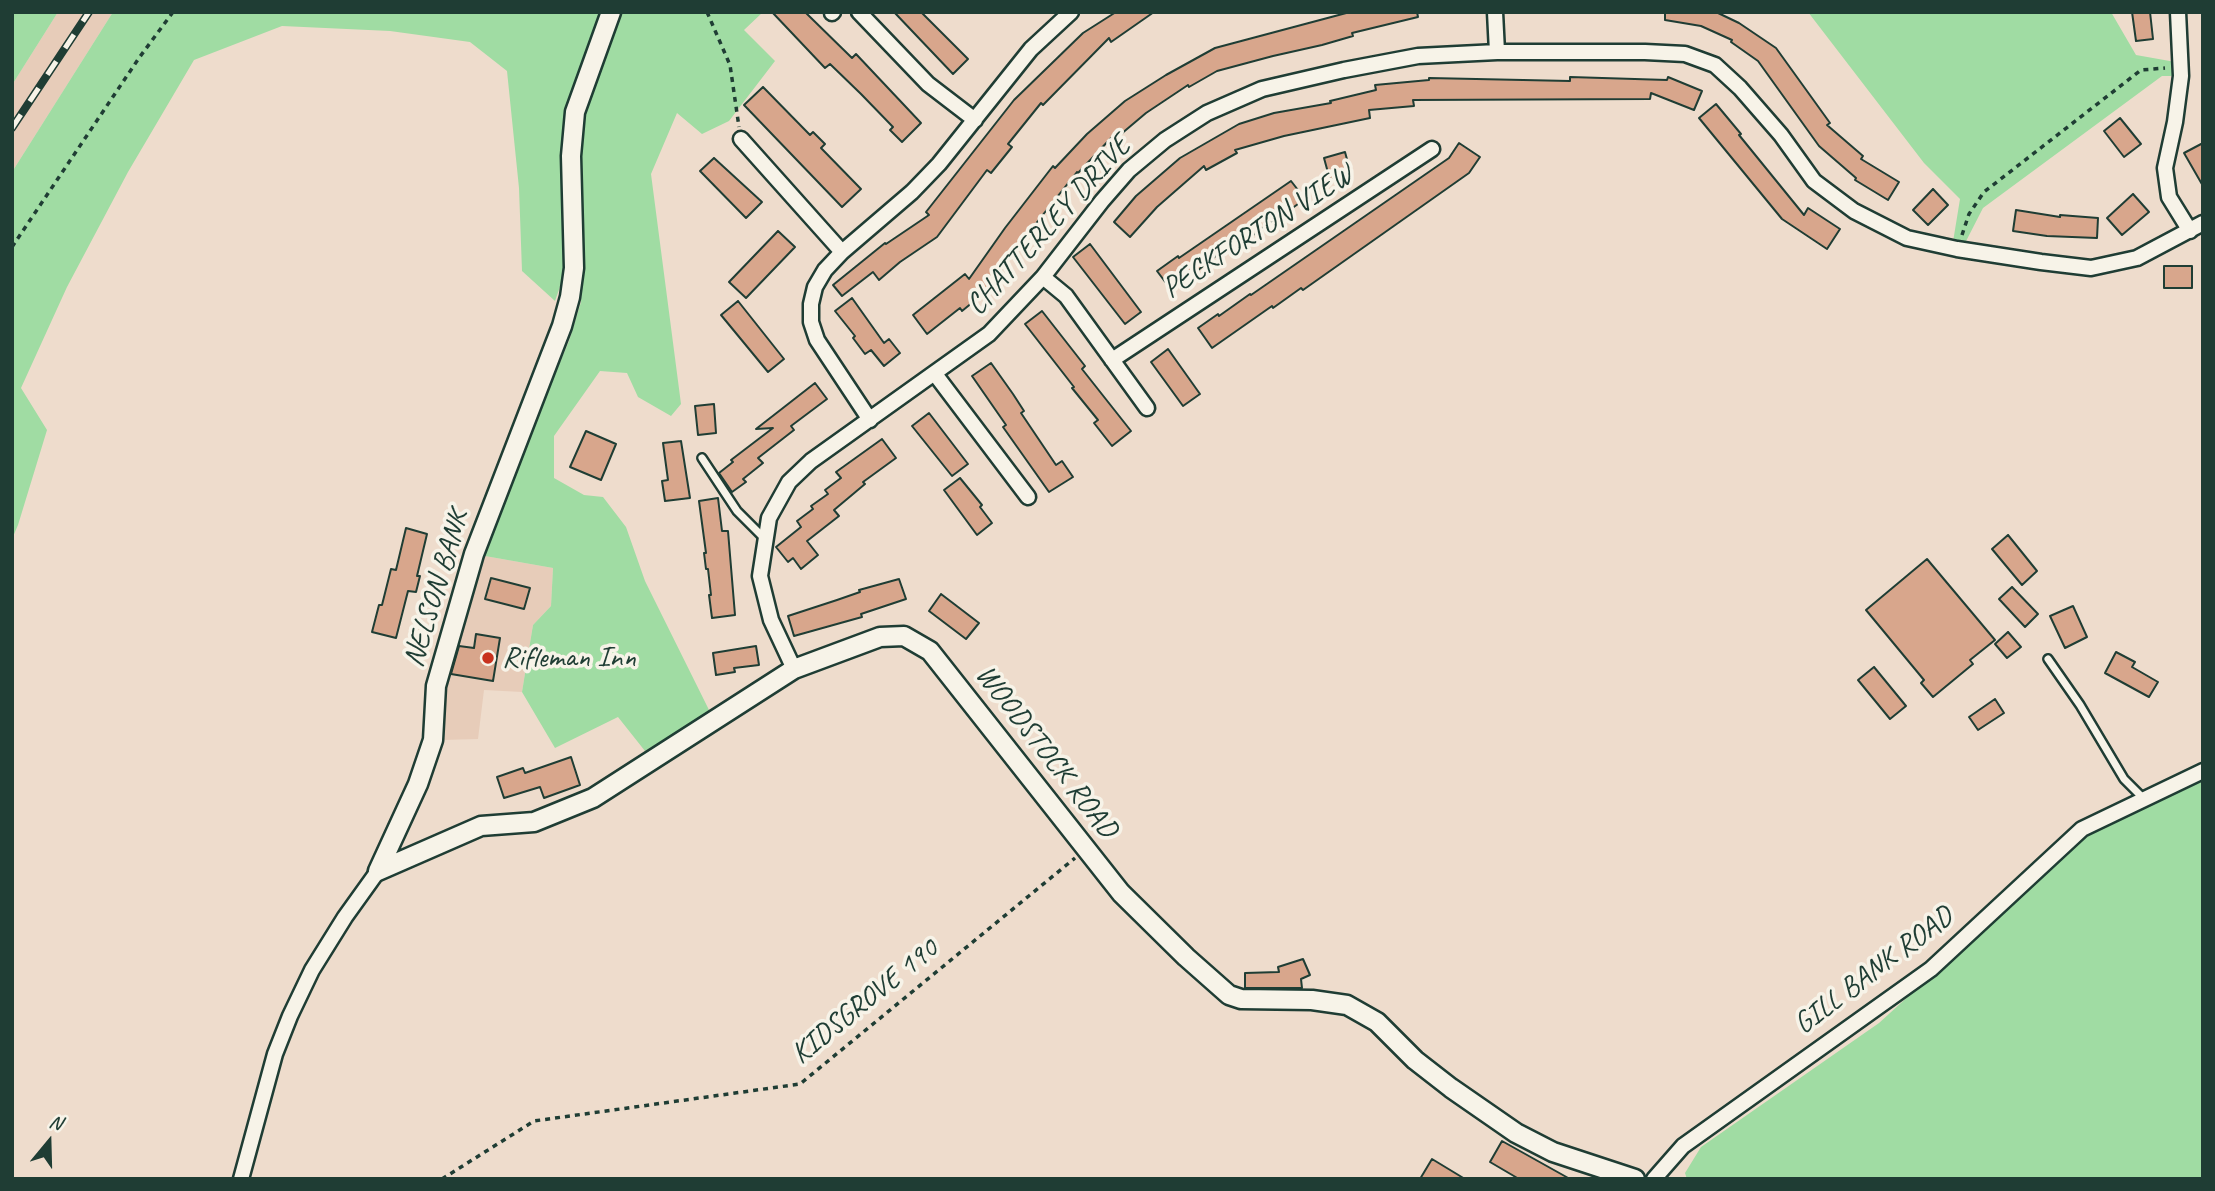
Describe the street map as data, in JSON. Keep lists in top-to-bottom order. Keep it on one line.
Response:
{"streets":{"street":["CHATTERLEY DRIVE","PECKFORTON VIEW","NELSON BANK","WOODSTOCK ROAD","GILL BANK ROAD"],"path":["KIDSGROVE 190"]},"crossings":[["CHATTERLEY DRIVE","WOODSTOCK ROAD"],["NELSON BANK","WOODSTOCK ROAD"],["WOODSTOCK ROAD","KIDSGROVE 190"]],"places":["Rifleman Inn"],"north":"top"}
